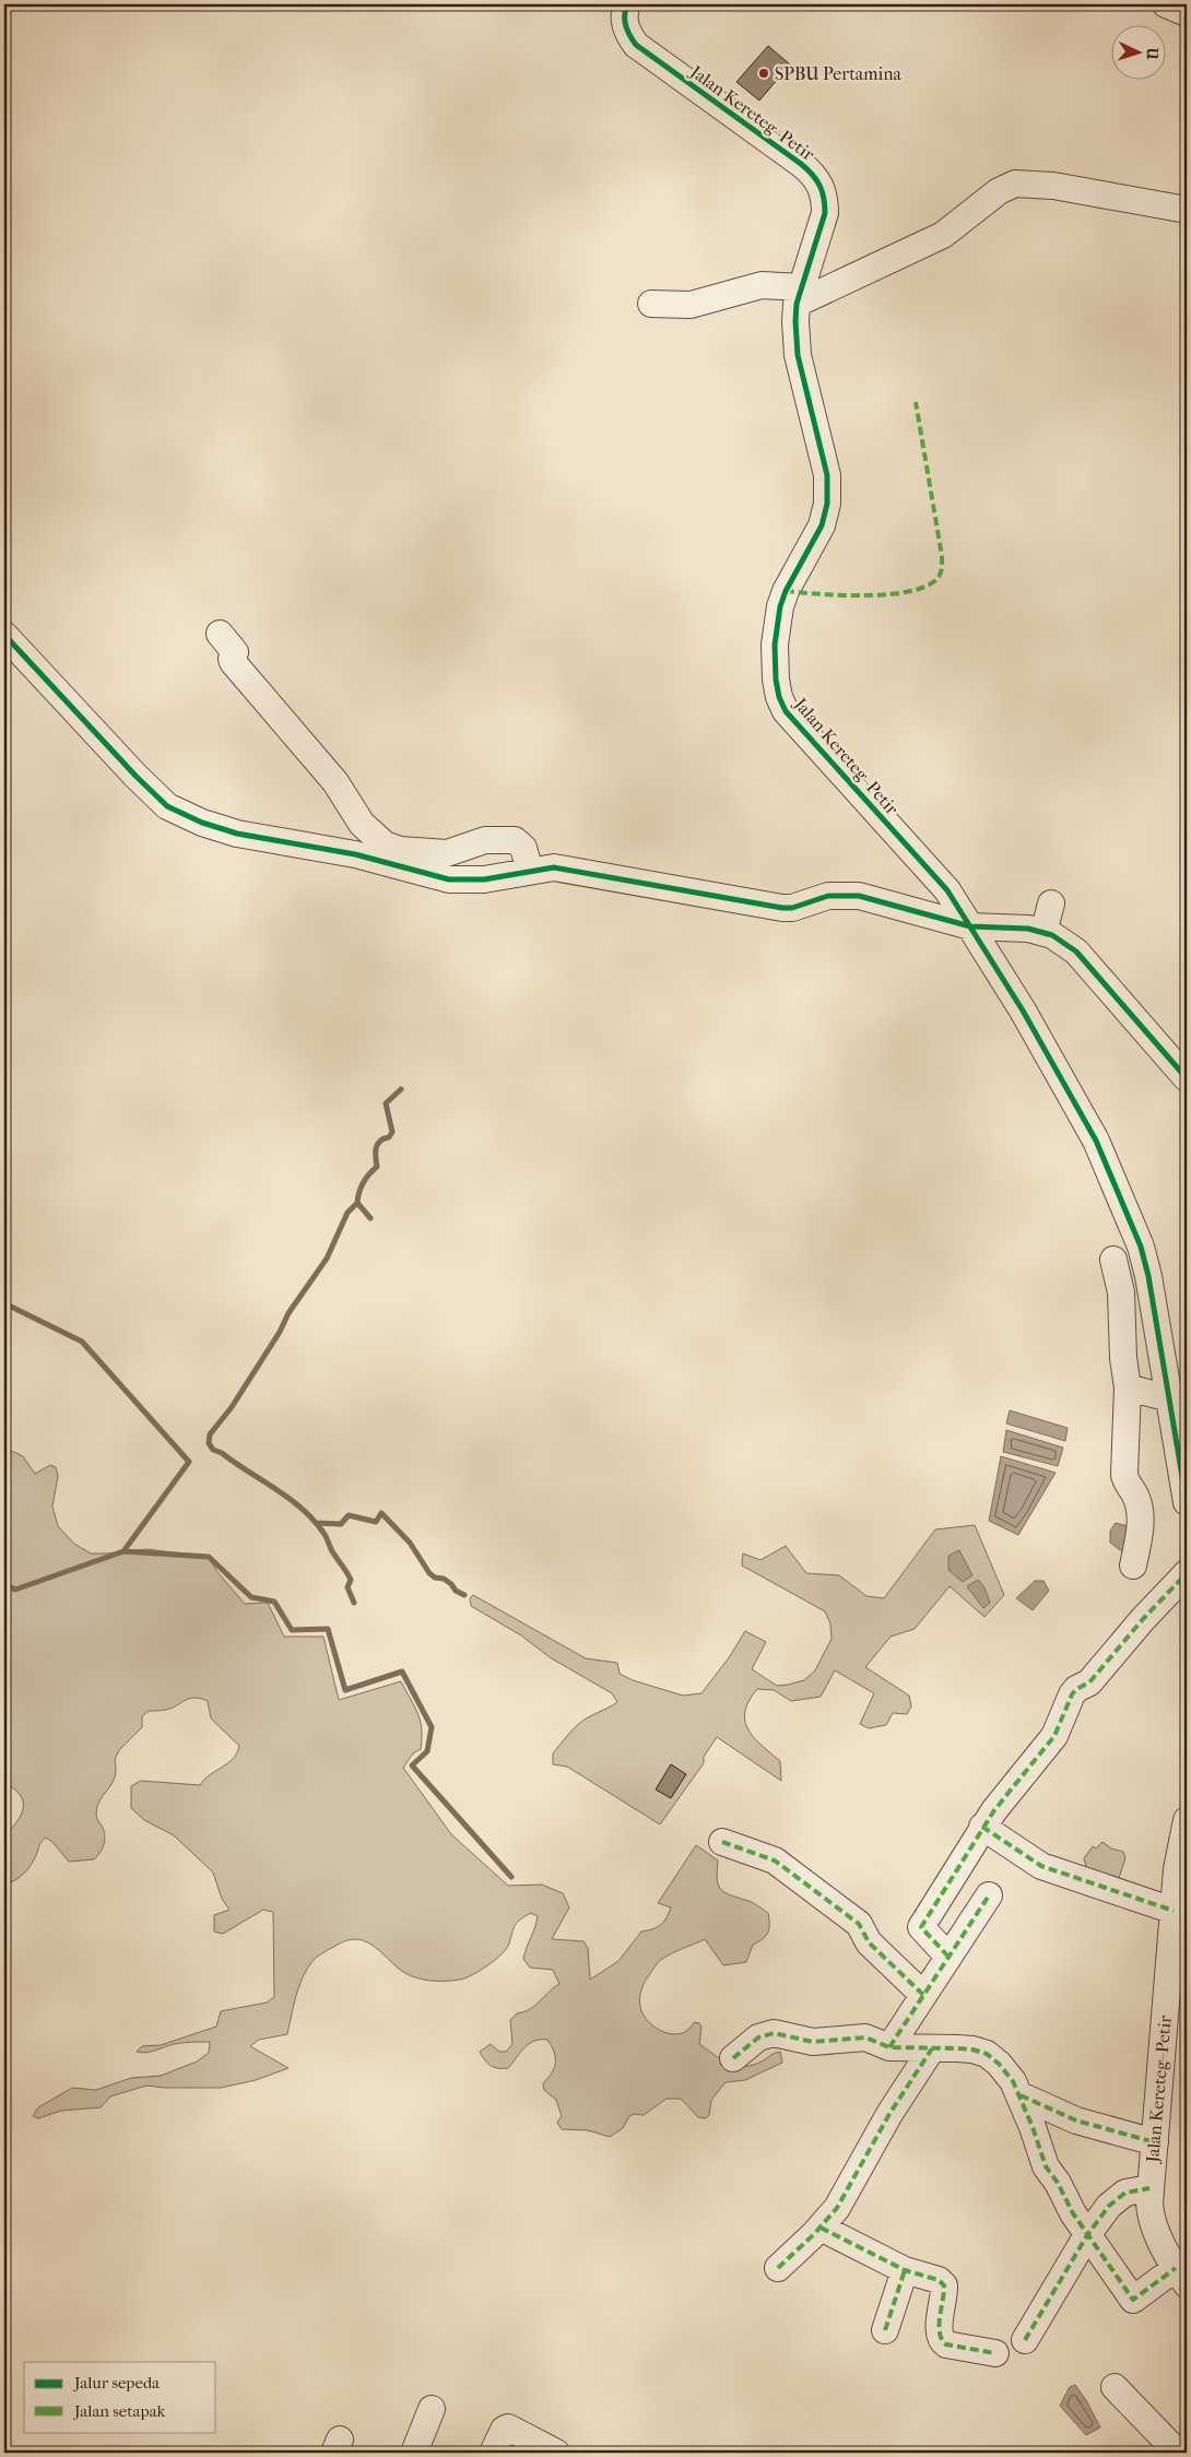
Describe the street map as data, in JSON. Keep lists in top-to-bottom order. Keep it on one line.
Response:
{"streets":{"street":["Jalan Kereteg–Petir"]},"places":["SPBU Pertamina"],"legend":["Jalur sepeda","Jalan setapak"],"north":"right"}
